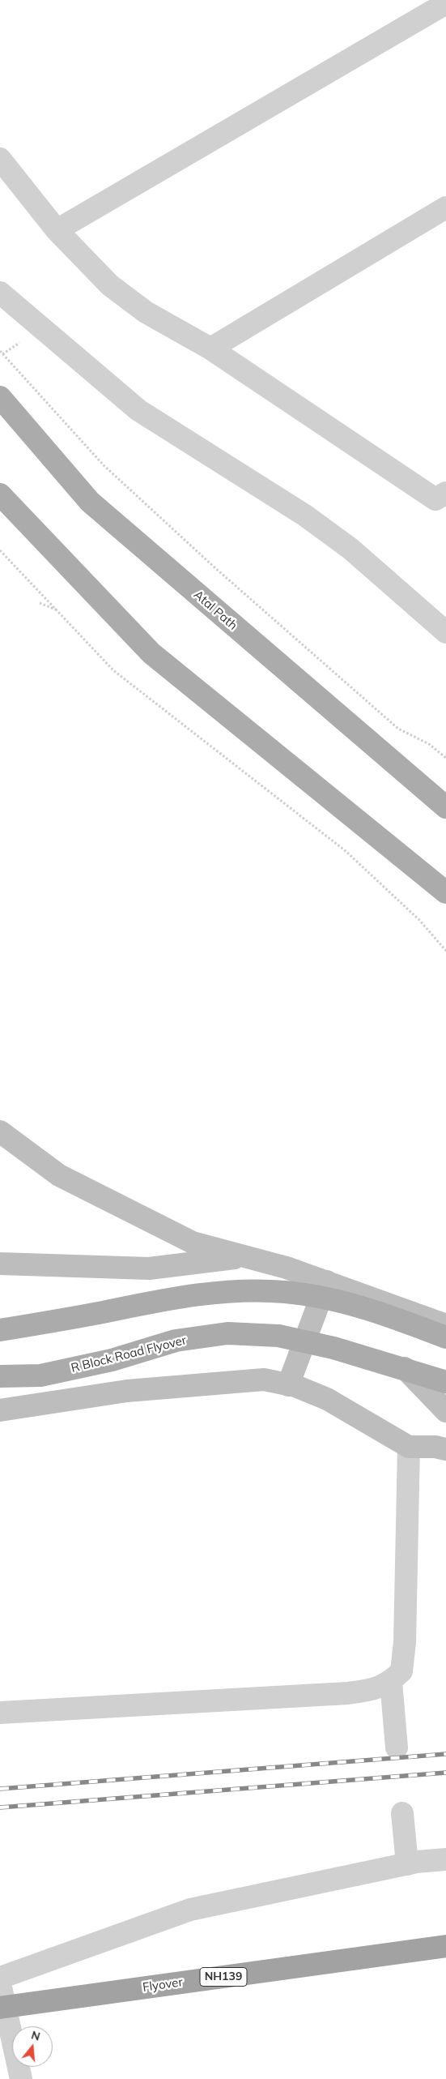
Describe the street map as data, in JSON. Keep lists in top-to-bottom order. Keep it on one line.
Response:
{"streets":{"highway":["NH139","Flyover"],"main road":["Atal Path","R Block Road Flyover"]},"north":"top"}
